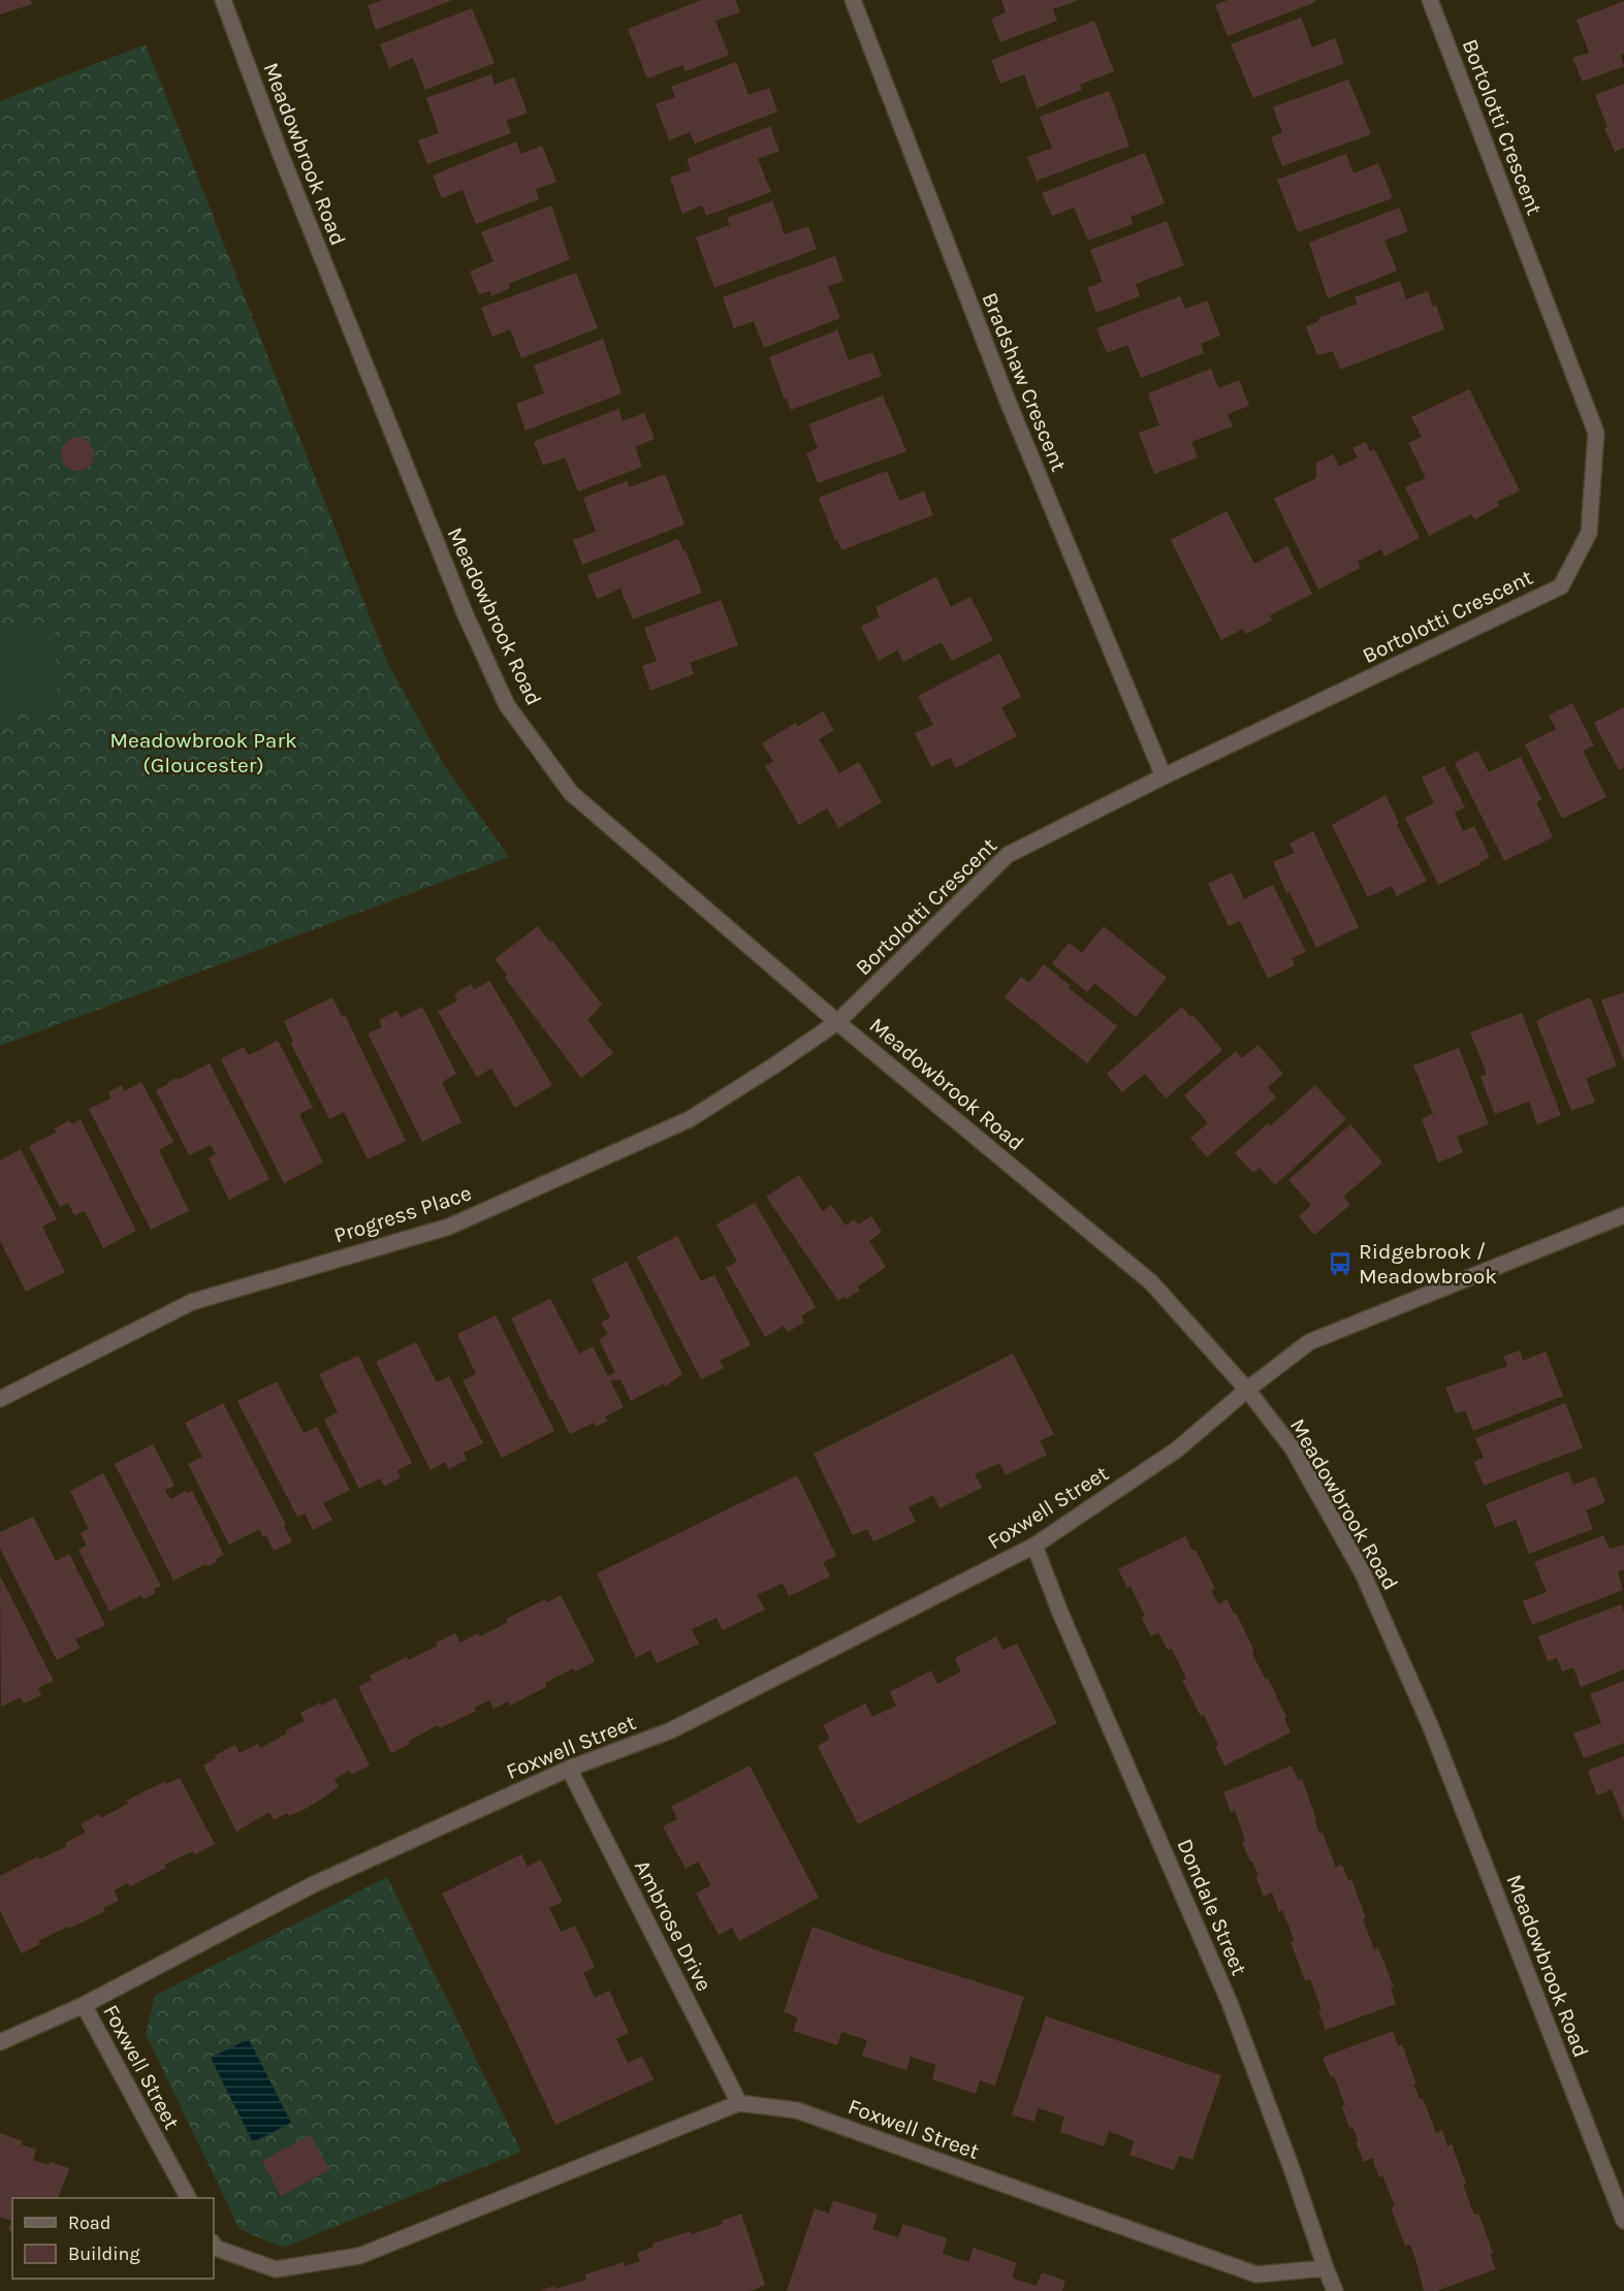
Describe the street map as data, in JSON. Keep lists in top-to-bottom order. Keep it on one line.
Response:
{"streets":{"street":["Bortolotti Crescent","Meadowbrook Road","Bradshaw Crescent","Progress Place","Foxwell Street","Dondale Street","Ambrose Drive"]},"crossings":[["Bortolotti Crescent","Meadowbrook Road"],["Bortolotti Crescent","Bradshaw Crescent"],["Bortolotti Crescent","Progress Place"],["Meadowbrook Road","Progress Place"],["Meadowbrook Road","Foxwell Street"],["Foxwell Street","Dondale Street"],["Foxwell Street","Ambrose Drive"]],"parks":["Meadowbrook Park (Gloucester)"],"places":{"bus stop":["Ridgebrook / Meadowbrook"]},"legend":["Road","Building"]}
